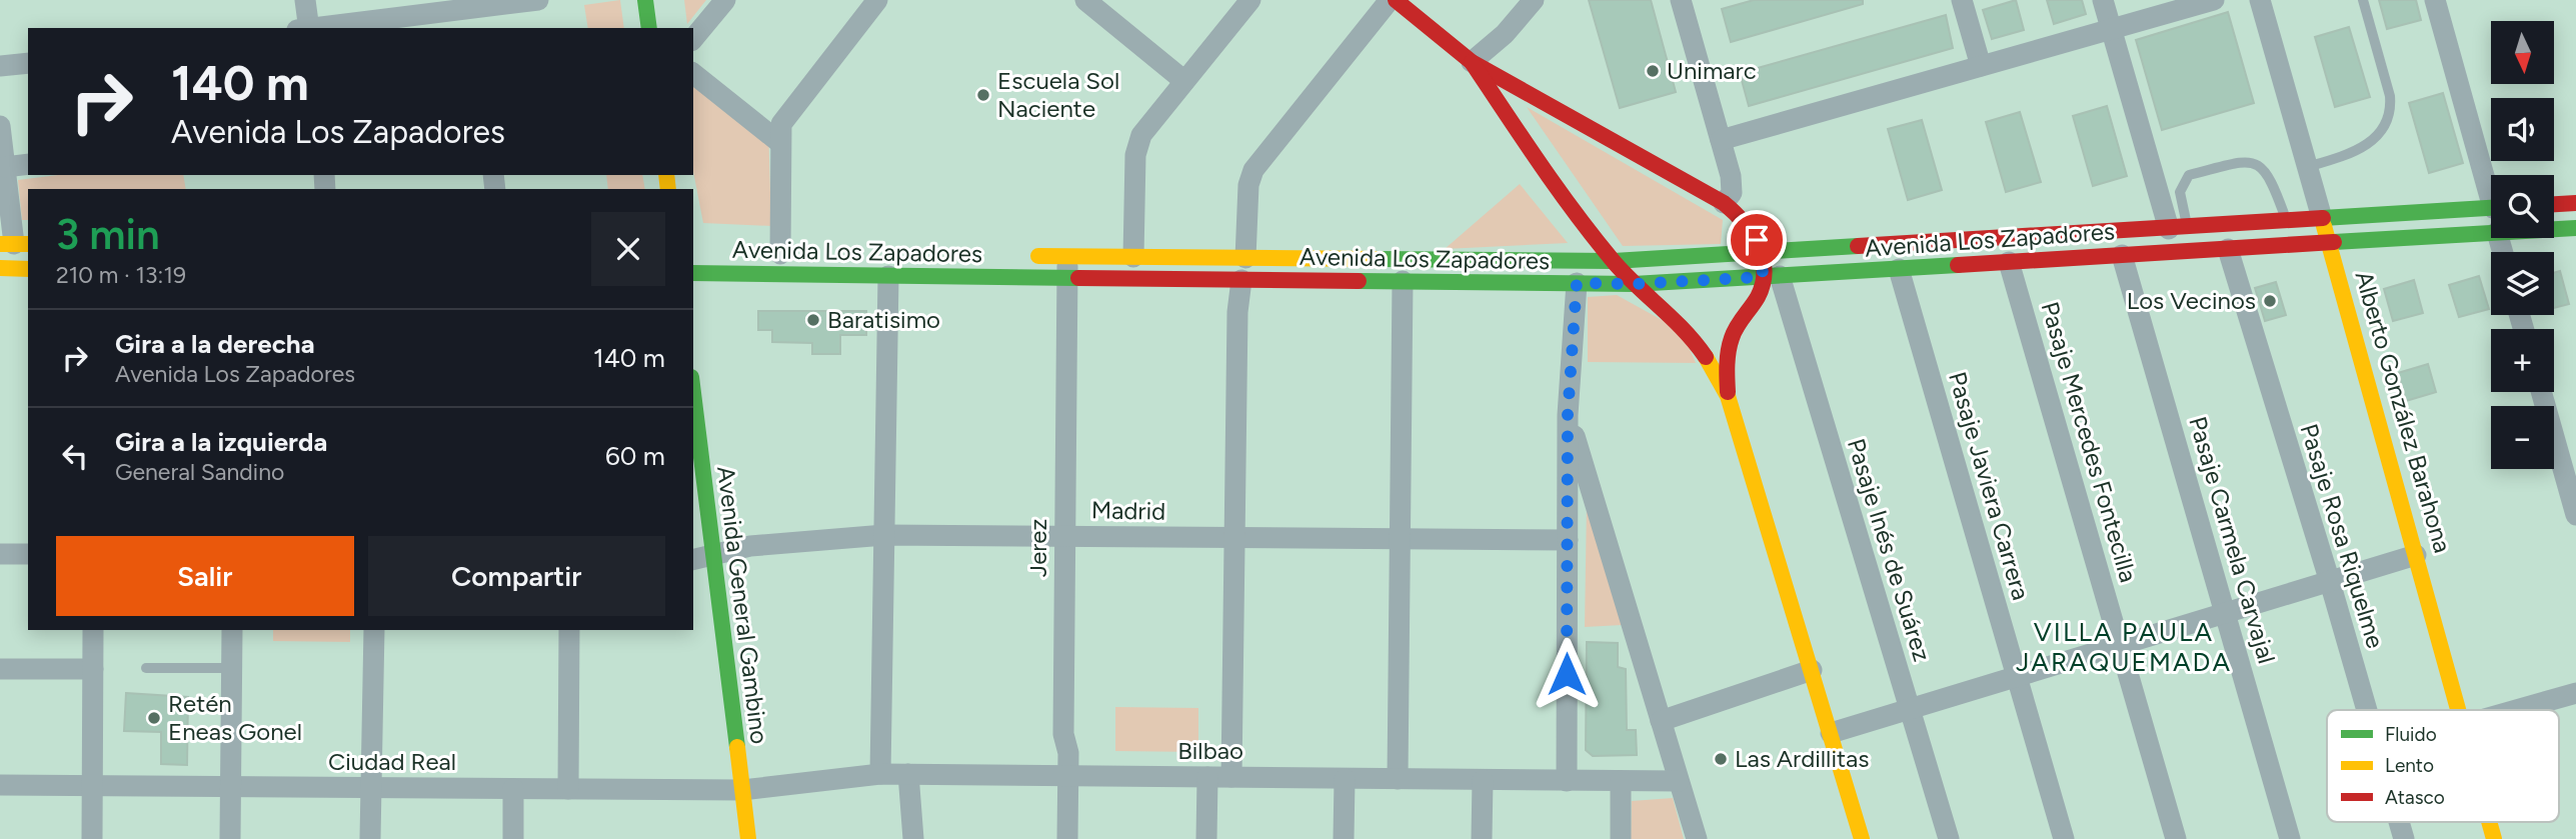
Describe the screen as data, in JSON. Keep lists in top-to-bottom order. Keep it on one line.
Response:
{"streets":{"main road":["Avenida Los Zapadores","Alberto González Barahona","Avenida General Gambino"],"street":["Pasaje Mercedes Fontecilla","Pasaje Javiera Carrera","Madrid","Pasaje Rosa Riquelme","Pasaje Carmela Carvajal","Jerez","Pasaje Inés de Suárez","Bilbao","Ciudad Real"]},"crossings":[["Avenida Los Zapadores","Alberto González Barahona"],["Avenida Los Zapadores","Pasaje Mercedes Fontecilla"],["Avenida Los Zapadores","Pasaje Javiera Carrera"],["Avenida Los Zapadores","Pasaje Rosa Riquelme"],["Avenida Los Zapadores","Pasaje Carmela Carvajal"],["Avenida Los Zapadores","Jerez"],["Avenida Los Zapadores","Pasaje Inés de Suárez"],["Madrid","Jerez"],["Madrid","Avenida General Gambino"],["Jerez","Bilbao"],["Avenida General Gambino","Bilbao"],["Avenida General Gambino","Ciudad Real"],["Bilbao","Ciudad Real"]],"districts":["VILLA PAULA JARAQUEMADA"],"places":["Unimarc","Escuela Sol Naciente","Los Vecinos","Baratisimo","Retén Eneas Gonel","Las Ardillitas"],"legend":["Fluido","Lento","Atasco"],"north":"bottom","page":{"map_buttons":["+","−"],"turn":["140 m","Avenida Los Zapadores"],"heading":["3 min","210 m · 13:19"],"list":[{"name":"Gira a la derecha","note":"Avenida Los Zapadores","value":"140 m"},{"name":"Gira a la izquierda","note":"General Sandino","value":"60 m"}],"buttons":["Salir","Compartir"]}}
